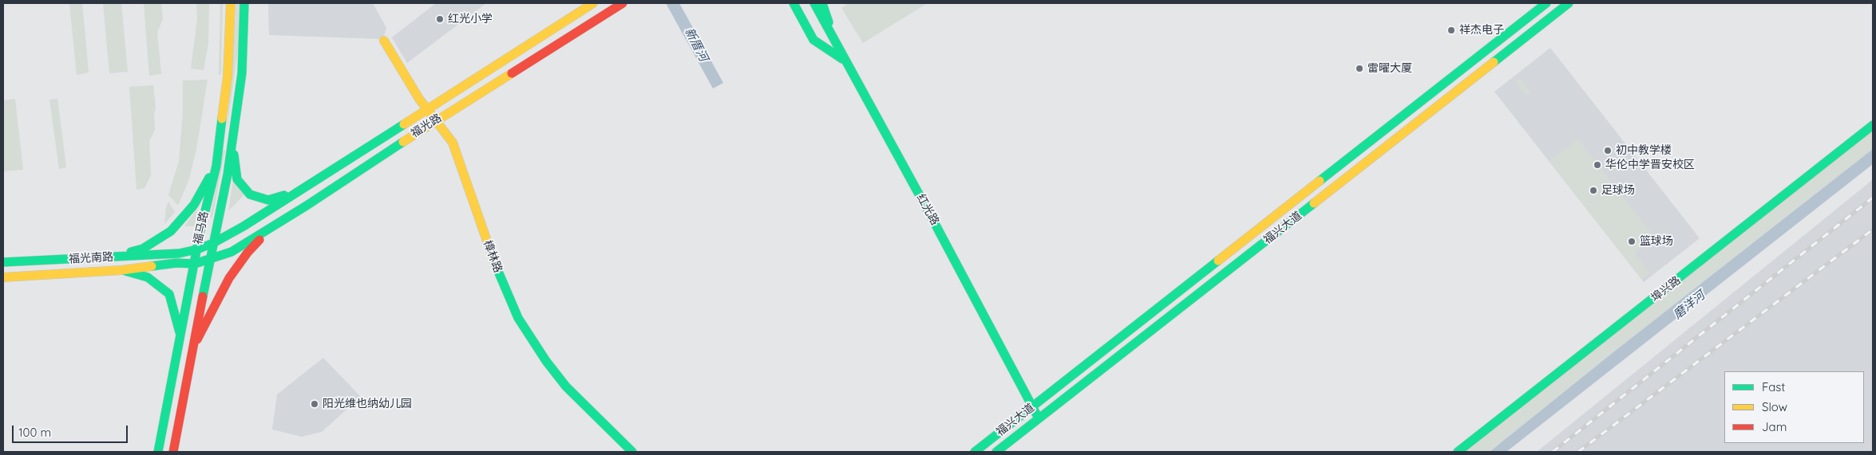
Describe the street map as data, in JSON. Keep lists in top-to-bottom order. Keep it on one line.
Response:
{"streets":{"main road":["福光路","红光路","福马路","福兴大道","樟林路","福光南路","埠兴路"]},"crossings":[["福光路","福马路"],["福光路","樟林路"],["福光路","福光南路"],["红光路","福兴大道"],["福马路","福光南路"]],"water":["新厝河","磨洋河"],"places":["红光小学","祥杰电子","雷曜大厦","初中教学楼","华伦中学晋安校区","足球场","篮球场","阳光维也纳幼儿园"],"legend":["Fast","Slow","Jam"],"scale_bar":"100 m"}
